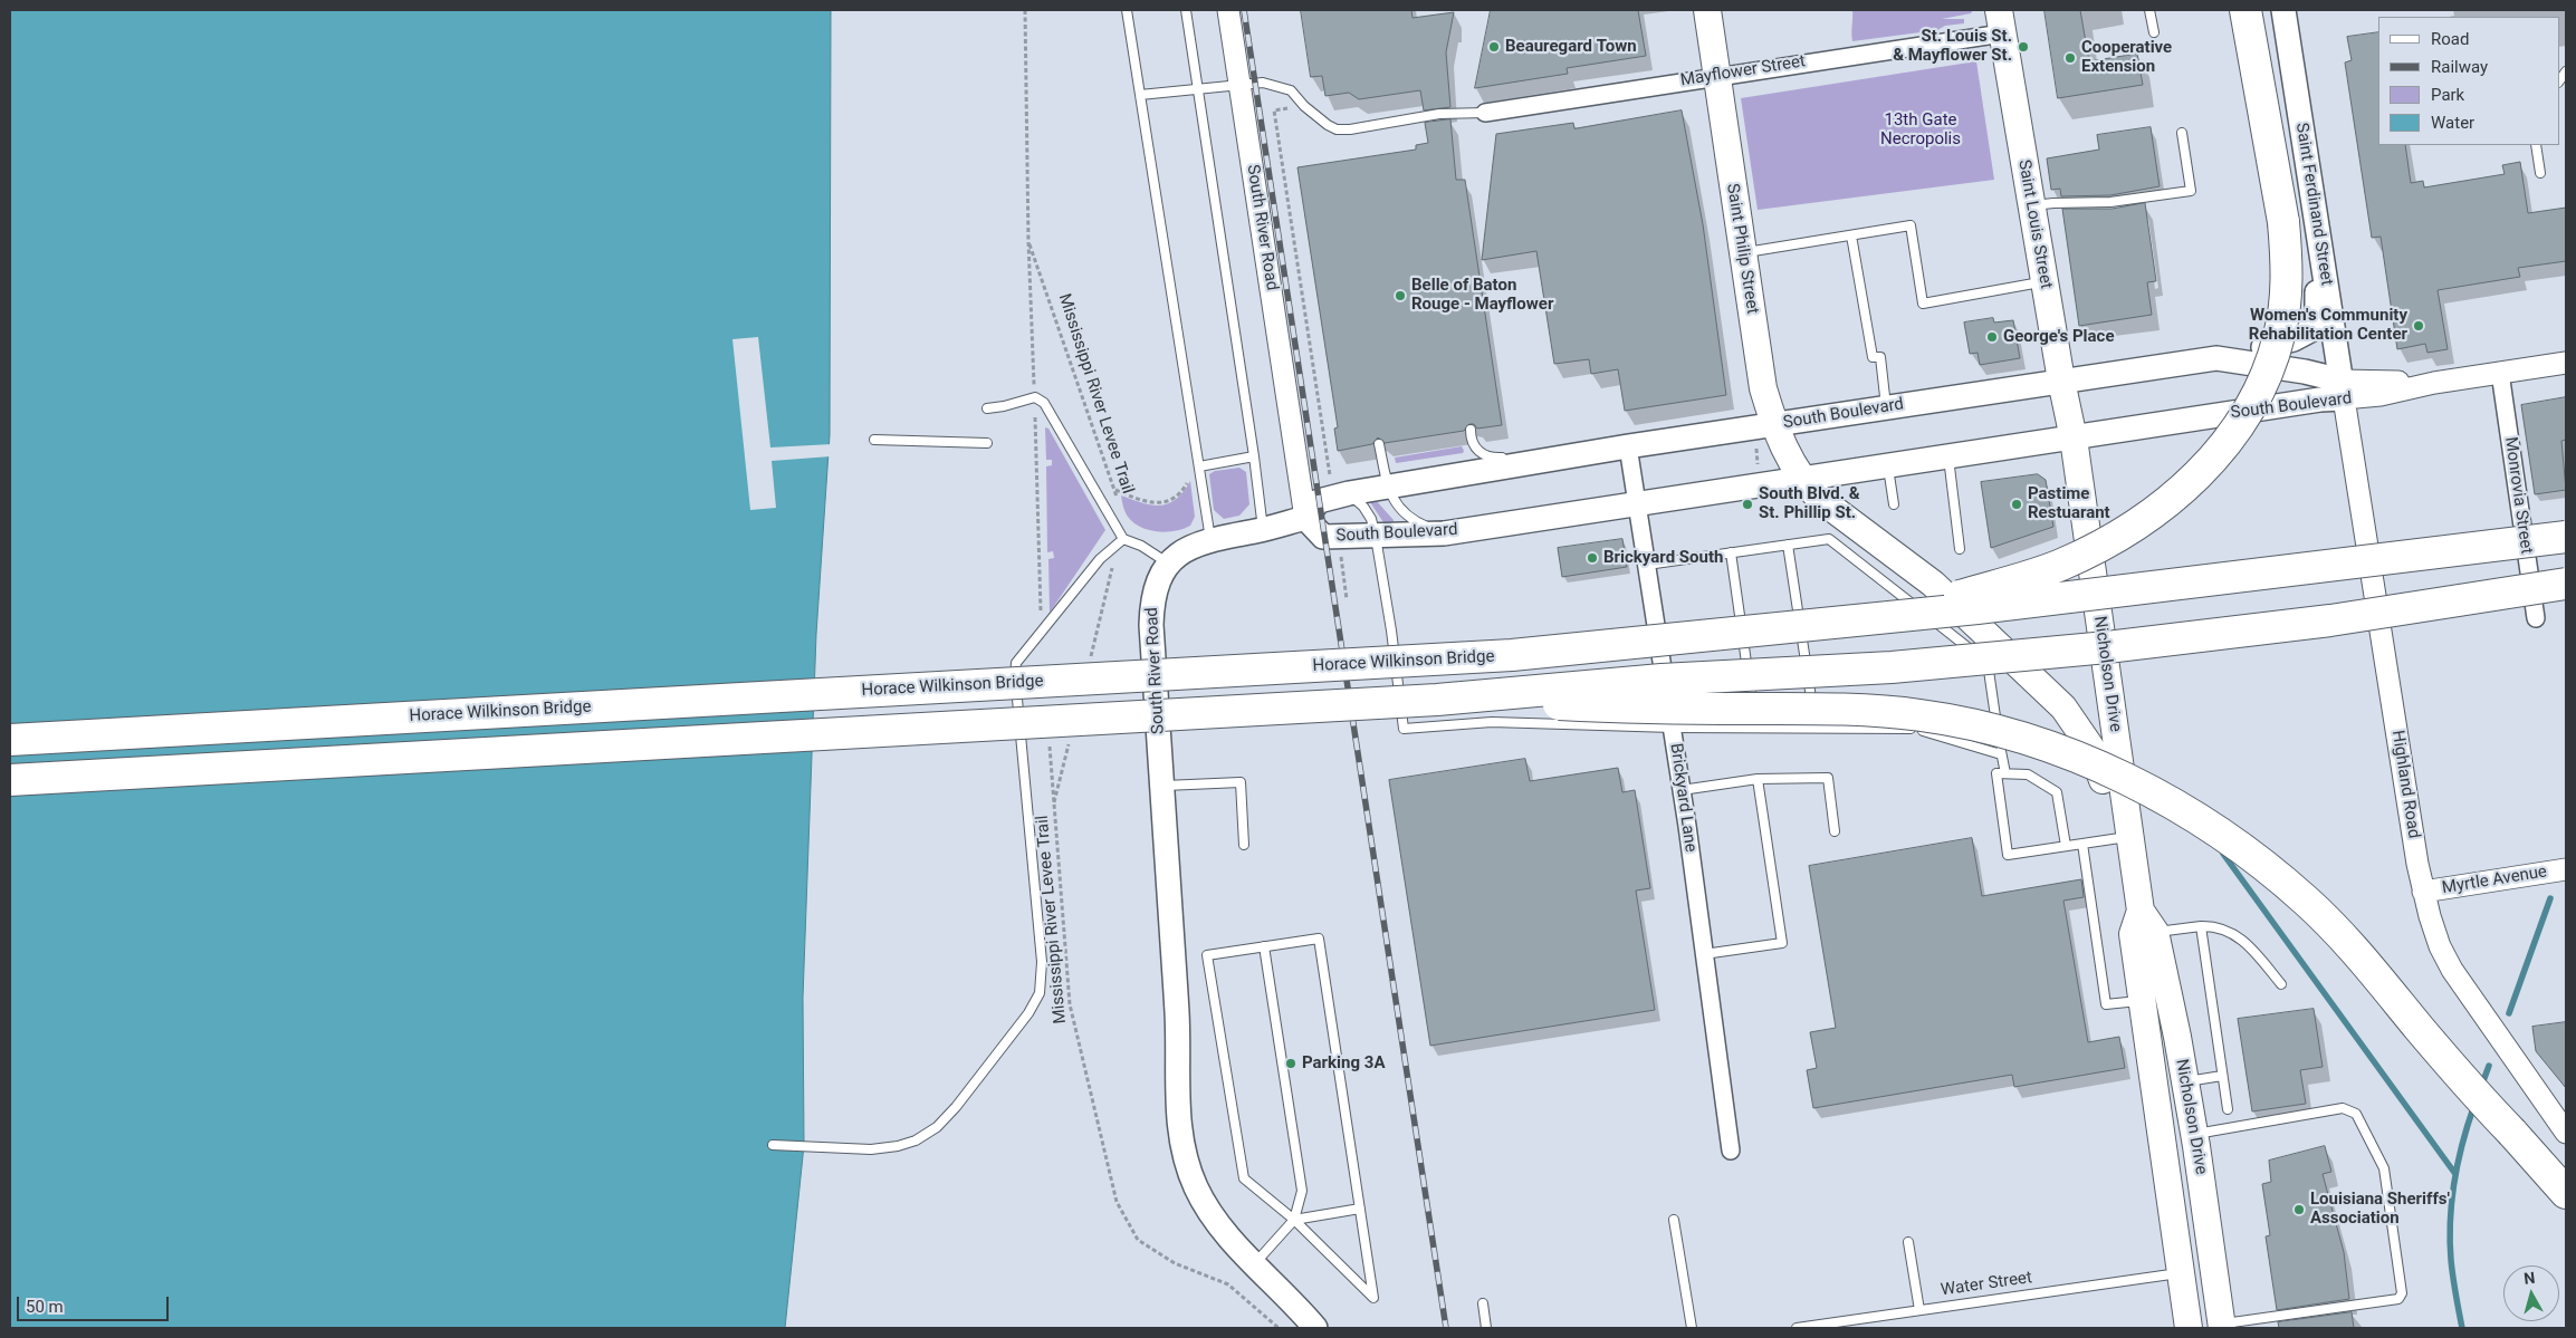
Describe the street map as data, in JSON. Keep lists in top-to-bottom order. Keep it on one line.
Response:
{"streets":{"highway":["Horace Wilkinson Bridge"],"main road":["Saint Ferdinand Street","Saint Louis Street","South River Road","Saint Philip Street","South Boulevard","Nicholson Drive"],"street":["Mayflower Street","Monrovia Street","Highland Road","Brickyard Lane","Myrtle Avenue"],"lane":["Water Street"],"path":["Mississippi River Levee Trail"]},"crossings":[["Mayflower Street","Saint Louis Street"],["Mayflower Street","Saint Philip Street"],["Saint Ferdinand Street","South Boulevard"],["Saint Ferdinand Street","Highland Road"],["Saint Louis Street","South Boulevard"],["Saint Louis Street","Nicholson Drive"],["South River Road","South Boulevard"],["Saint Philip Street","South Boulevard"],["Saint Philip Street","Nicholson Drive"],["South Boulevard","Monrovia Street"],["South Boulevard","Nicholson Drive"],["South Boulevard","Highland Road"],["South Boulevard","Brickyard Lane"],["Nicholson Drive","Water Street"],["Highland Road","Myrtle Avenue"]],"parks":["13th Gate Necropolis"],"places":["Beauregard Town","St. Louis St. & Mayflower St.","Cooperative Extension","Belle of Baton Rouge - Mayflower","Women's Community Rehabilitation Center","George's Place","South Blvd. & St. Phillip St.","Pastime Restuarant","Brickyard South","Parking 3A","Louisiana Sheriffs' Association"],"legend":["Road","Railway","Park","Water"],"scale_bar":"50 m","north":"top"}
